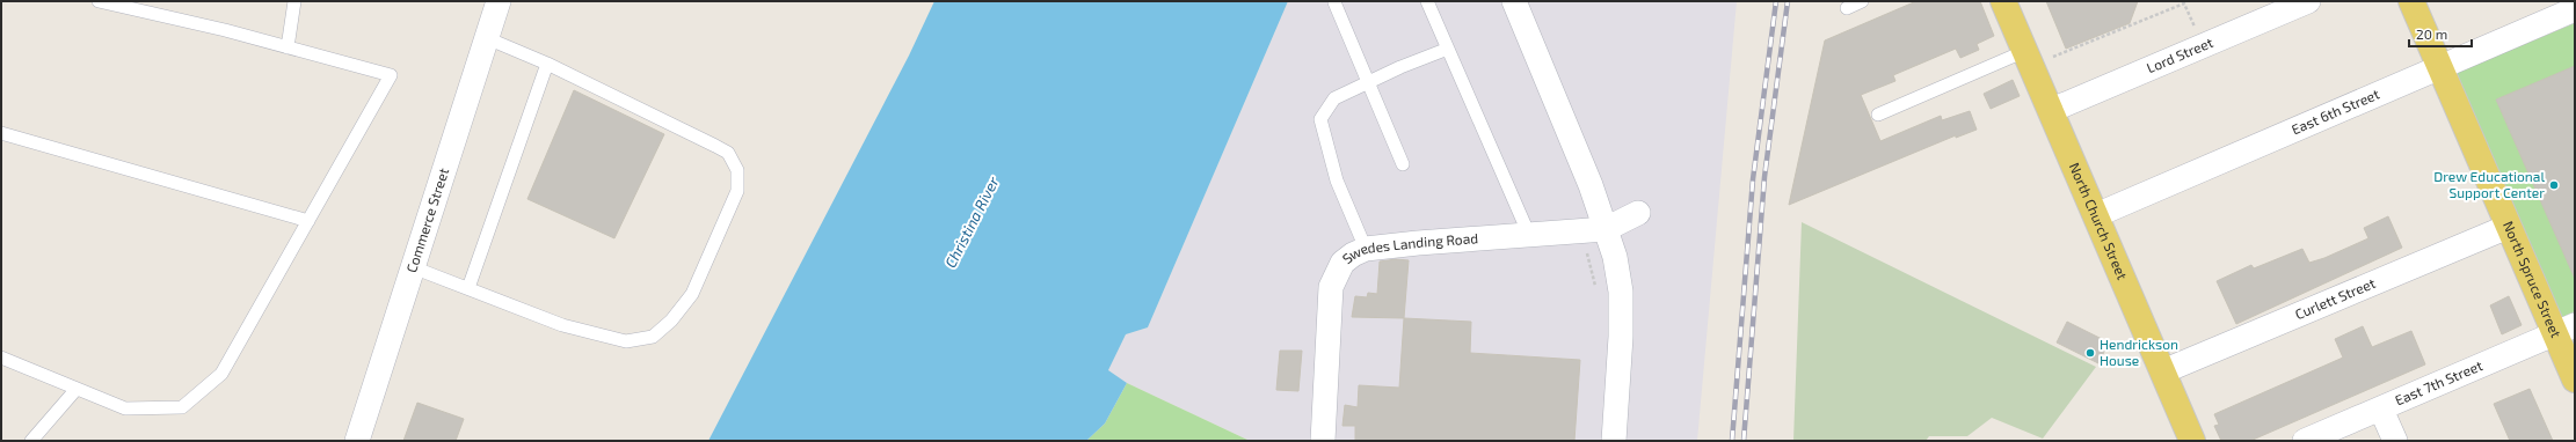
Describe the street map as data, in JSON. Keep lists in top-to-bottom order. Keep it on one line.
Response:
{"streets":{"main road":["North Church Street","North Spruce Street"],"street":["Lord Street","East 6th Street","Commerce Street","Swedes Landing Road","Curlett Street","East 7th Street"]},"crossings":[["Lord Street","North Church Street"],["East 6th Street","North Church Street"],["East 6th Street","North Spruce Street"],["North Church Street","Curlett Street"],["North Spruce Street","Curlett Street"],["North Spruce Street","East 7th Street"]],"water":["Christina River"],"places":["Drew Educational Support Center","Hendrickson House"],"scale_bar":"20 m"}
